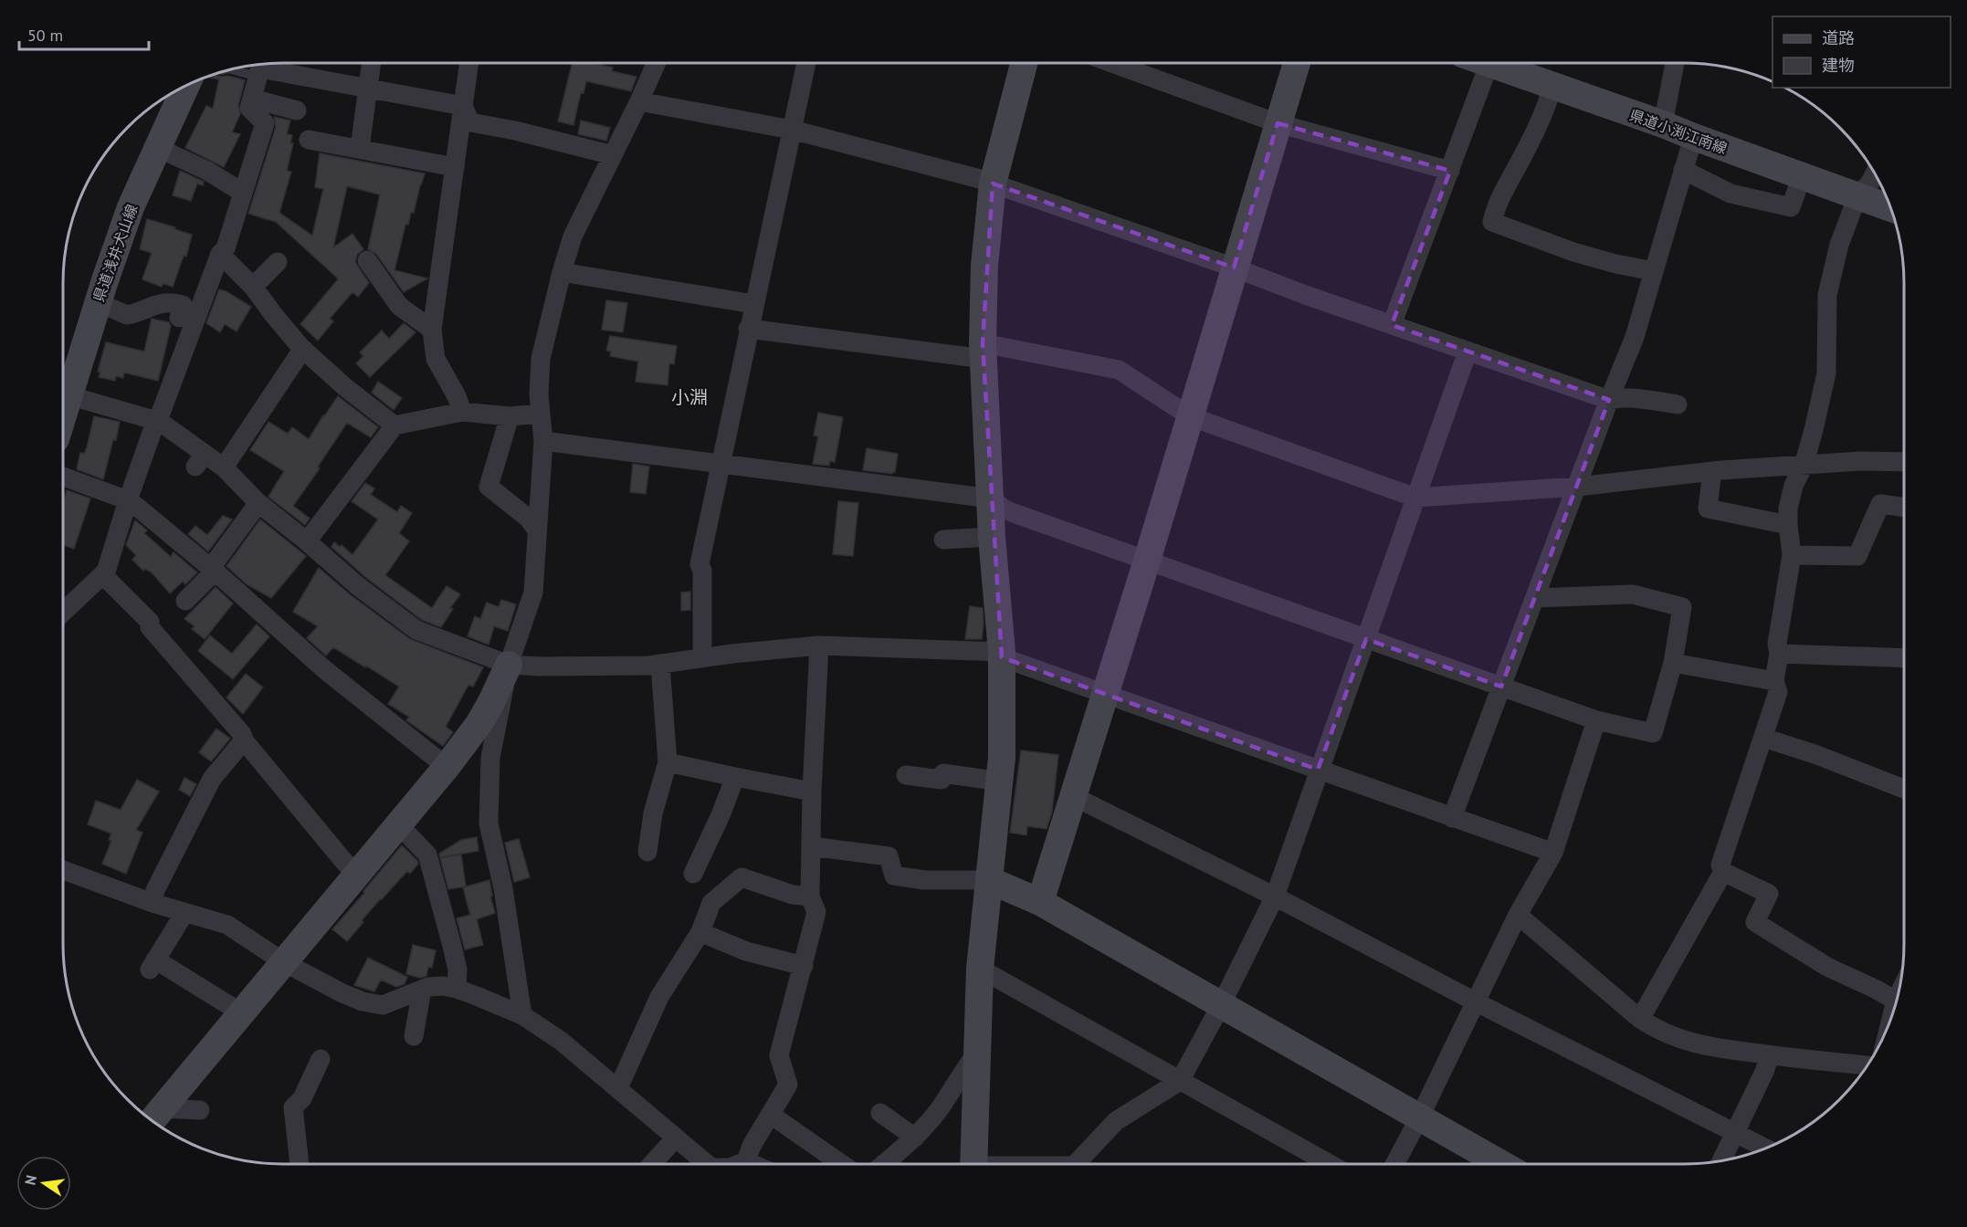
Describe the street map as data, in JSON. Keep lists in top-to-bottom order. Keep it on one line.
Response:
{"streets":{"street":["県道小渕江南線","県道浅井犬山線"]},"districts":["小淵"],"legend":["道路","建物"],"scale_bar":"50 m","north":"left"}
